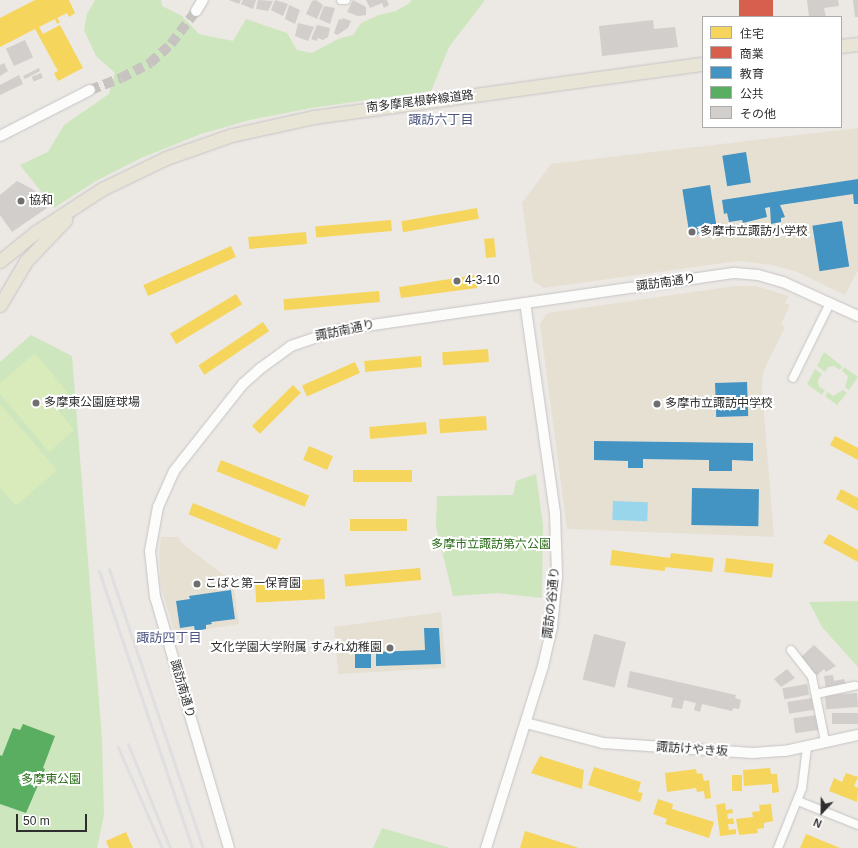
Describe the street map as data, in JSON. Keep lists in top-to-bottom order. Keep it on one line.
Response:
{"streets":{"main road":["南多摩尾根幹線道路"],"street":["諏訪南通り","諏訪の谷通り","諏訪けやき坂"]},"crossings":[["諏訪南通り","諏訪の谷通り"],["諏訪の谷通り","諏訪けやき坂"]],"districts":["諏訪六丁目","諏訪四丁目"],"parks":["多摩市立諏訪第六公園","多摩東公園"],"places":["協和","多摩市立諏訪小学校","4-3-10","多摩東公園庭球場","多摩市立諏訪中学校","こばと第一保育園","文化学園大学附属 すみれ幼稚園"],"legend":["住宅","商業","教育","公共","その他"],"scale_bar":"50 m","north":"bottom"}
